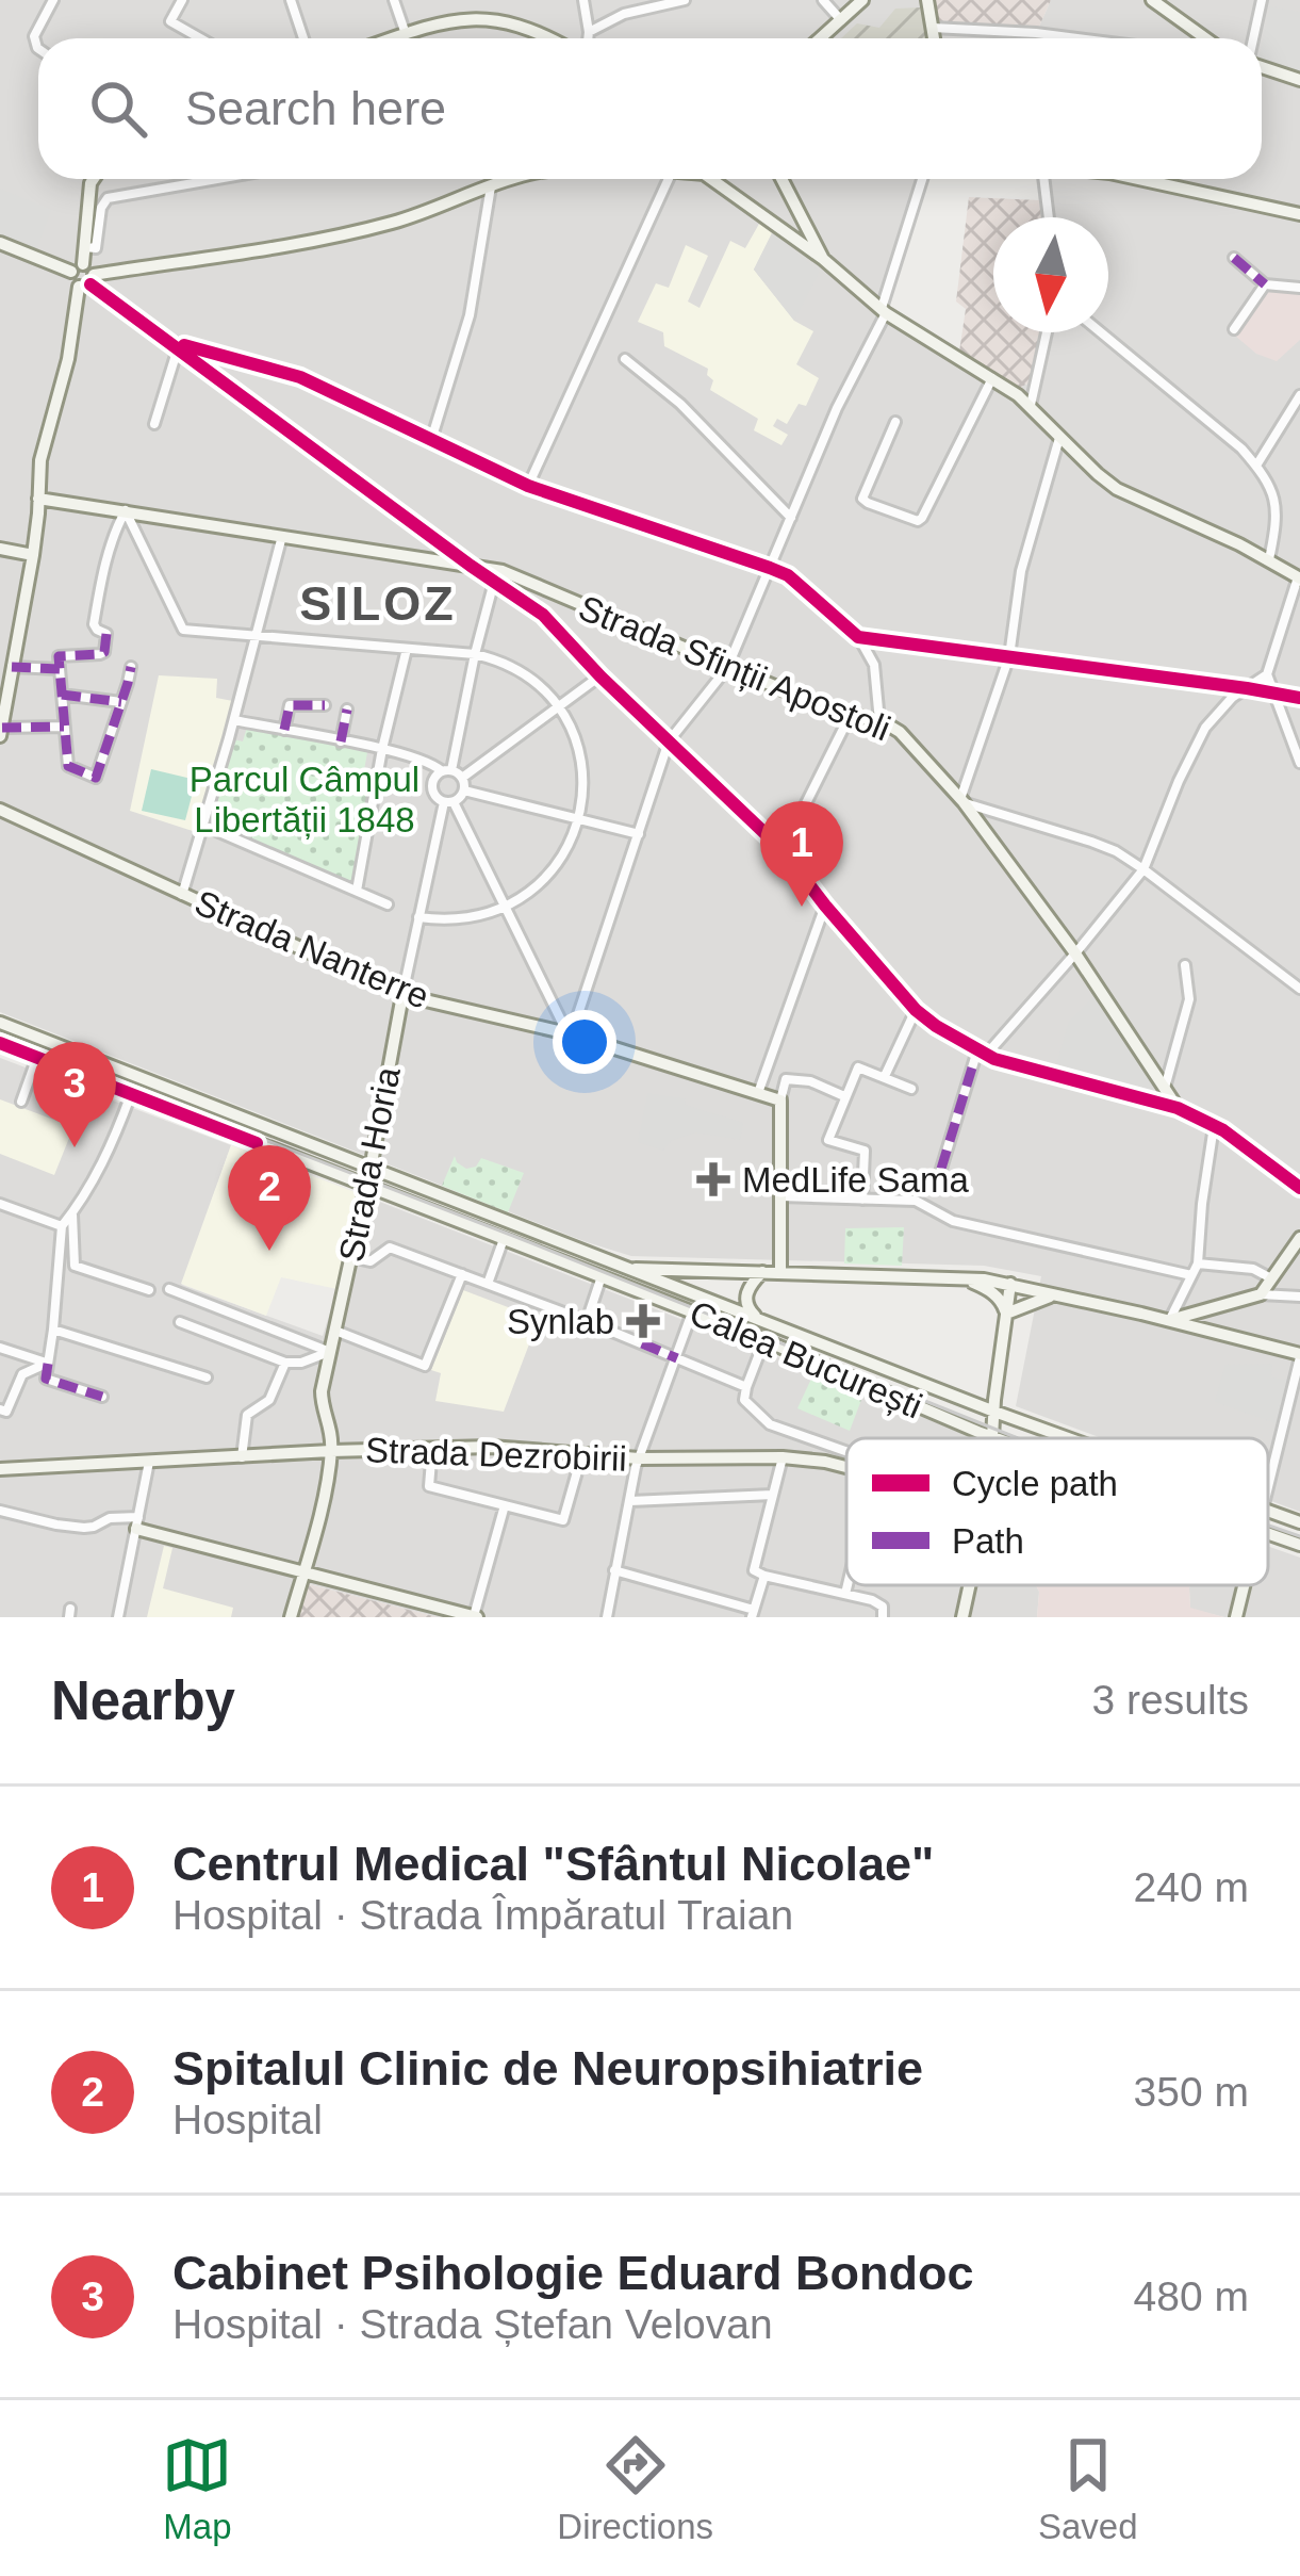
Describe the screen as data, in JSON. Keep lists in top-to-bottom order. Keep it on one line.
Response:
{"streets":{"street":["Strada Sfinții Apostoli","Strada Nanterre","Strada Horia","Calea București","Strada Dezrobirii"]},"crossings":[["Strada Nanterre","Strada Horia"],["Strada Horia","Calea București"],["Strada Horia","Strada Dezrobirii"]],"districts":["SILOZ"],"parks":["Parcul Câmpul Libertății 1848"],"places":{"health":["MedLife Sama","Synlab"]},"legend":["Cycle path","Path"],"north":"bottom","page":{"search":"Search here","pins":["1","3","2"],"heading":["Nearby","3 results"],"list":[{"mark":"1","name":"Centrul Medical \"Sfântul Nicolae\"","note":"Hospital · Strada Împăratul Traian","value":"240 m"},{"mark":"2","name":"Spitalul Clinic de Neuropsihiatrie","note":"Hospital","value":"350 m"},{"mark":"3","name":"Cabinet Psihologie Eduard Bondoc","note":"Hospital · Strada Ștefan Velovan","value":"480 m"}],"nav":["Map","Directions","Saved"]}}
